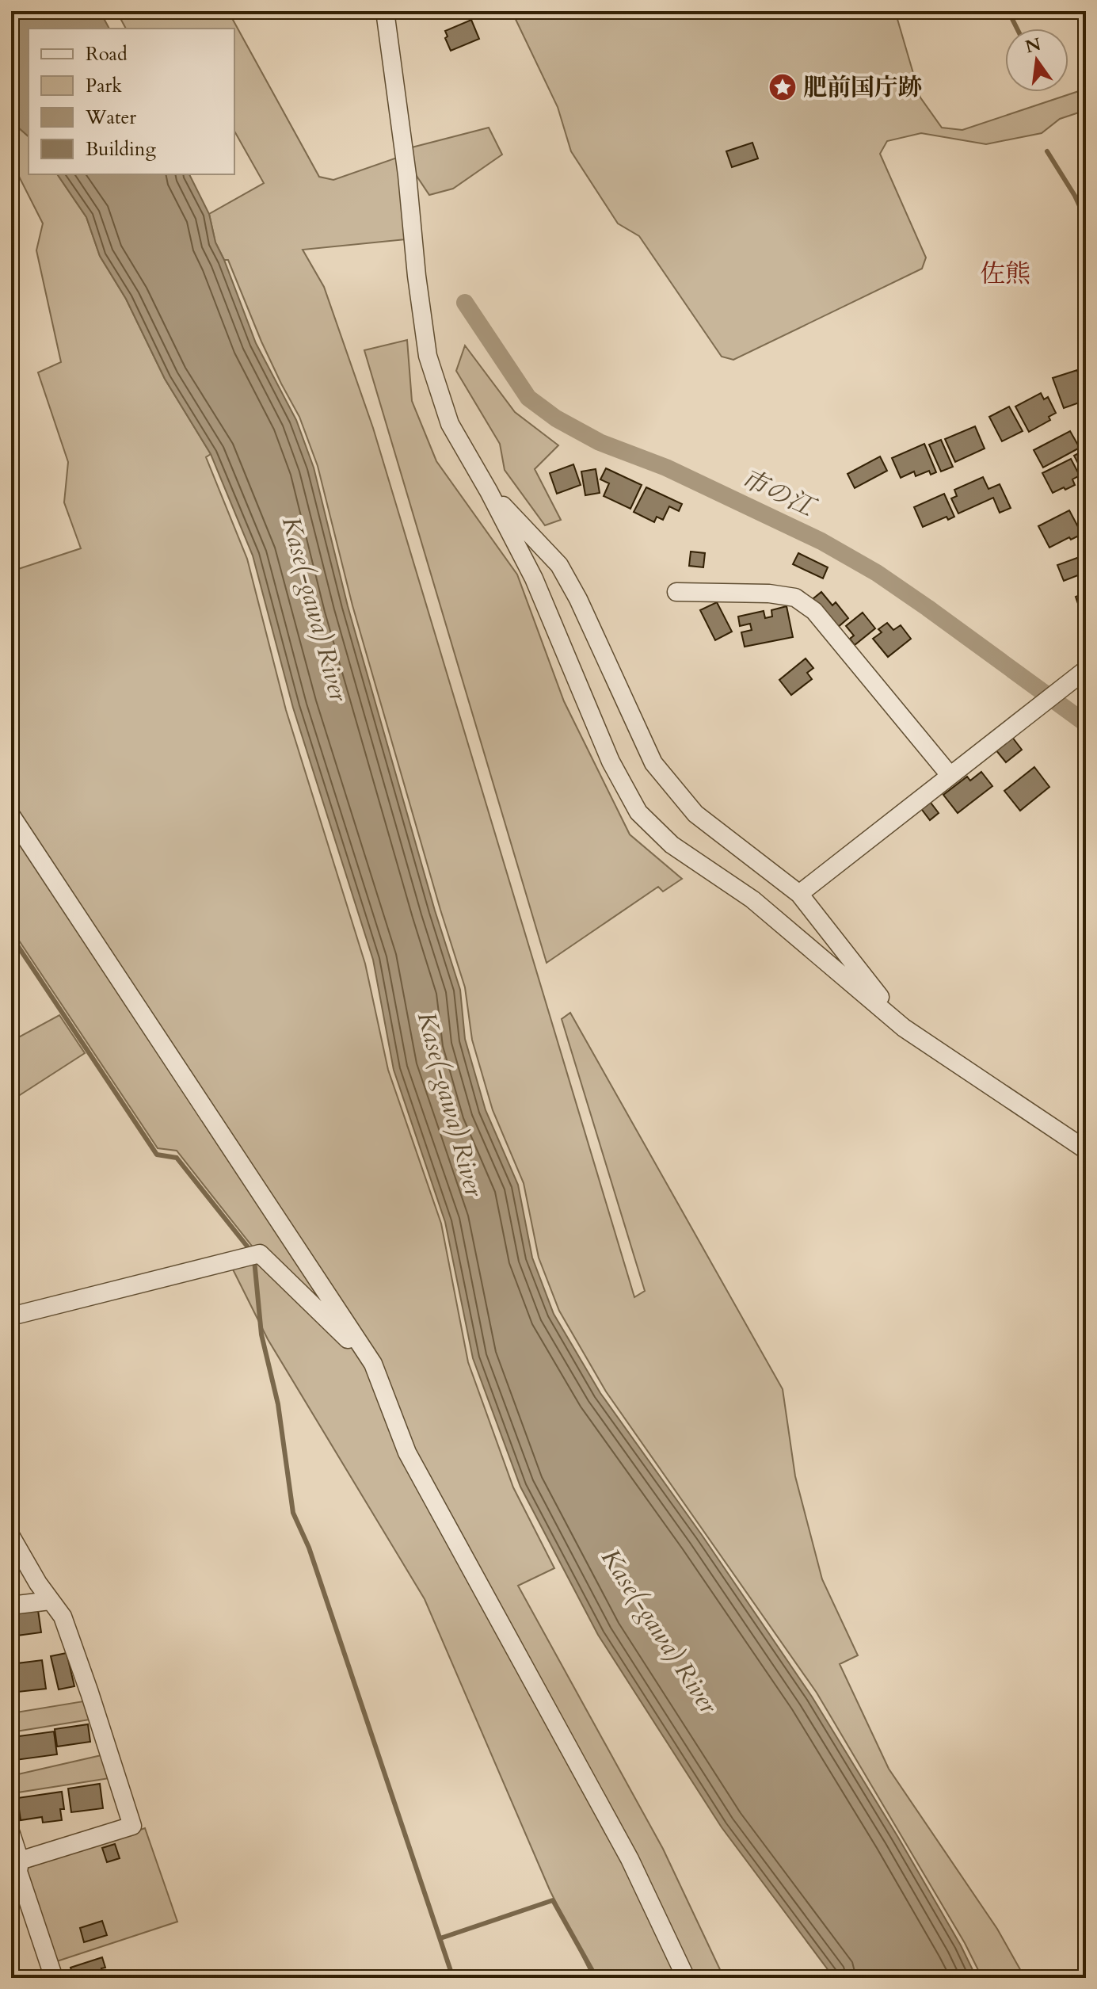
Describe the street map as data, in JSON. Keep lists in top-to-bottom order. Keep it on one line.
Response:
{"districts":["佐熊"],"water":["市の江","Kase(-gawa) River"],"places":{"place":["肥前国庁跡"]},"legend":["Road","Park","Water","Building"],"north":"top"}
